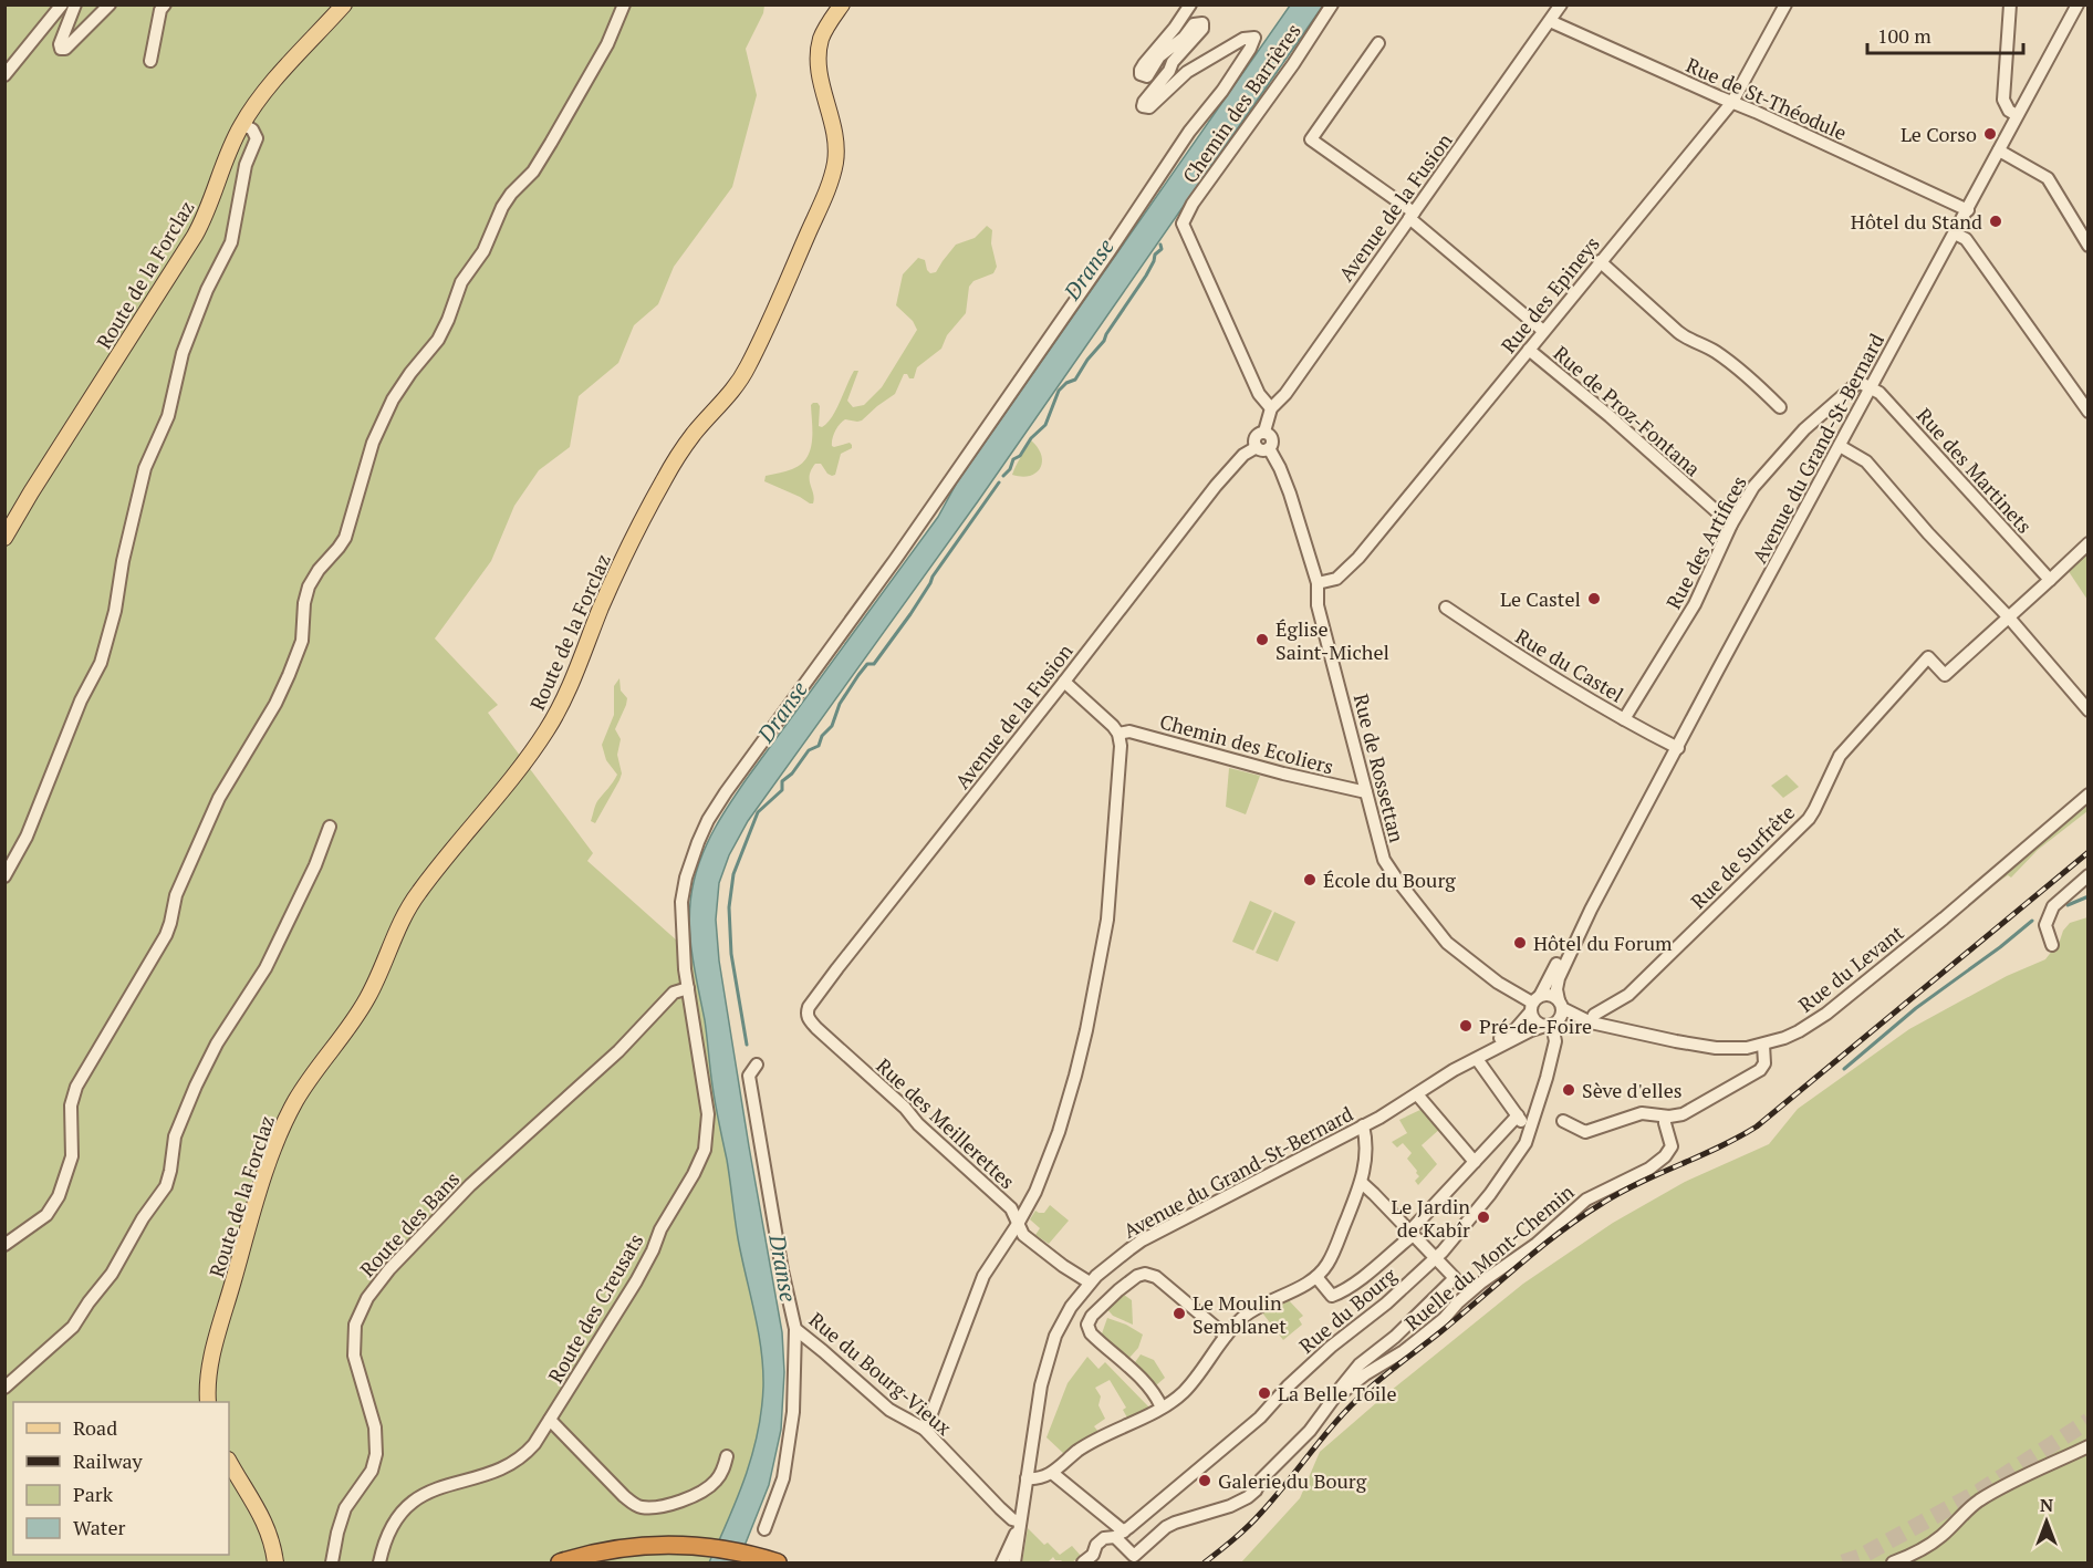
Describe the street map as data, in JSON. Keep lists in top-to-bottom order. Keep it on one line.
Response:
{"streets":{"main road":["Route de la Forclaz"],"street":["Rue de St-Théodule","Chemin des Barrières","Avenue de la Fusion","Rue des Epineys","Rue de Proz-Fontana","Avenue du Grand-St-Bernard","Rue des Martinets","Rue des Artifices","Rue du Castel","Chemin des Ecoliers","Rue de Rossettan","Rue de Surfrête","Rue du Levant","Rue des Meillerettes","Route des Bans","Ruelle du Mont-Chemin","Route des Creusats","Rue du Bourg","Rue du Bourg-Vieux"]},"crossings":[["Rue de St-Théodule","Avenue de la Fusion"],["Rue de St-Théodule","Rue des Epineys"],["Rue de St-Théodule","Avenue du Grand-St-Bernard"],["Chemin des Barrières","Avenue de la Fusion"],["Avenue de la Fusion","Rue de Rossettan"],["Avenue de la Fusion","Rue des Meillerettes"],["Rue des Epineys","Rue de Proz-Fontana"],["Rue des Epineys","Rue de Rossettan"],["Rue de Proz-Fontana","Rue des Artifices"],["Avenue du Grand-St-Bernard","Rue des Martinets"],["Avenue du Grand-St-Bernard","Rue des Artifices"],["Avenue du Grand-St-Bernard","Rue du Castel"],["Avenue du Grand-St-Bernard","Rue de Rossettan"],["Avenue du Grand-St-Bernard","Rue du Levant"],["Avenue du Grand-St-Bernard","Rue des Meillerettes"],["Avenue du Grand-St-Bernard","Rue du Bourg"],["Avenue du Grand-St-Bernard","Rue du Bourg-Vieux"],["Rue des Martinets","Rue des Artifices"],["Rue des Artifices","Rue du Castel"],["Chemin des Ecoliers","Rue de Rossettan"],["Rue de Rossettan","Rue du Levant"],["Rue de Rossettan","Rue du Bourg"],["Rue de Surfrête","Rue du Levant"],["Rue du Levant","Rue du Bourg"],["Route des Bans","Route des Creusats"],["Ruelle du Mont-Chemin","Rue du Bourg"]],"water":["Dranse"],"places":["Le Corso","Hôtel du Stand","Le Castel","Église Saint-Michel","École du Bourg","Hôtel du Forum","Pré-de-Foire","Sève d'elles","Le Jardin de Kabîr","Le Moulin Semblanet","La Belle Toile","Galerie du Bourg"],"legend":["Road","Railway","Park","Water"],"scale_bar":"100 m","north":"top"}
